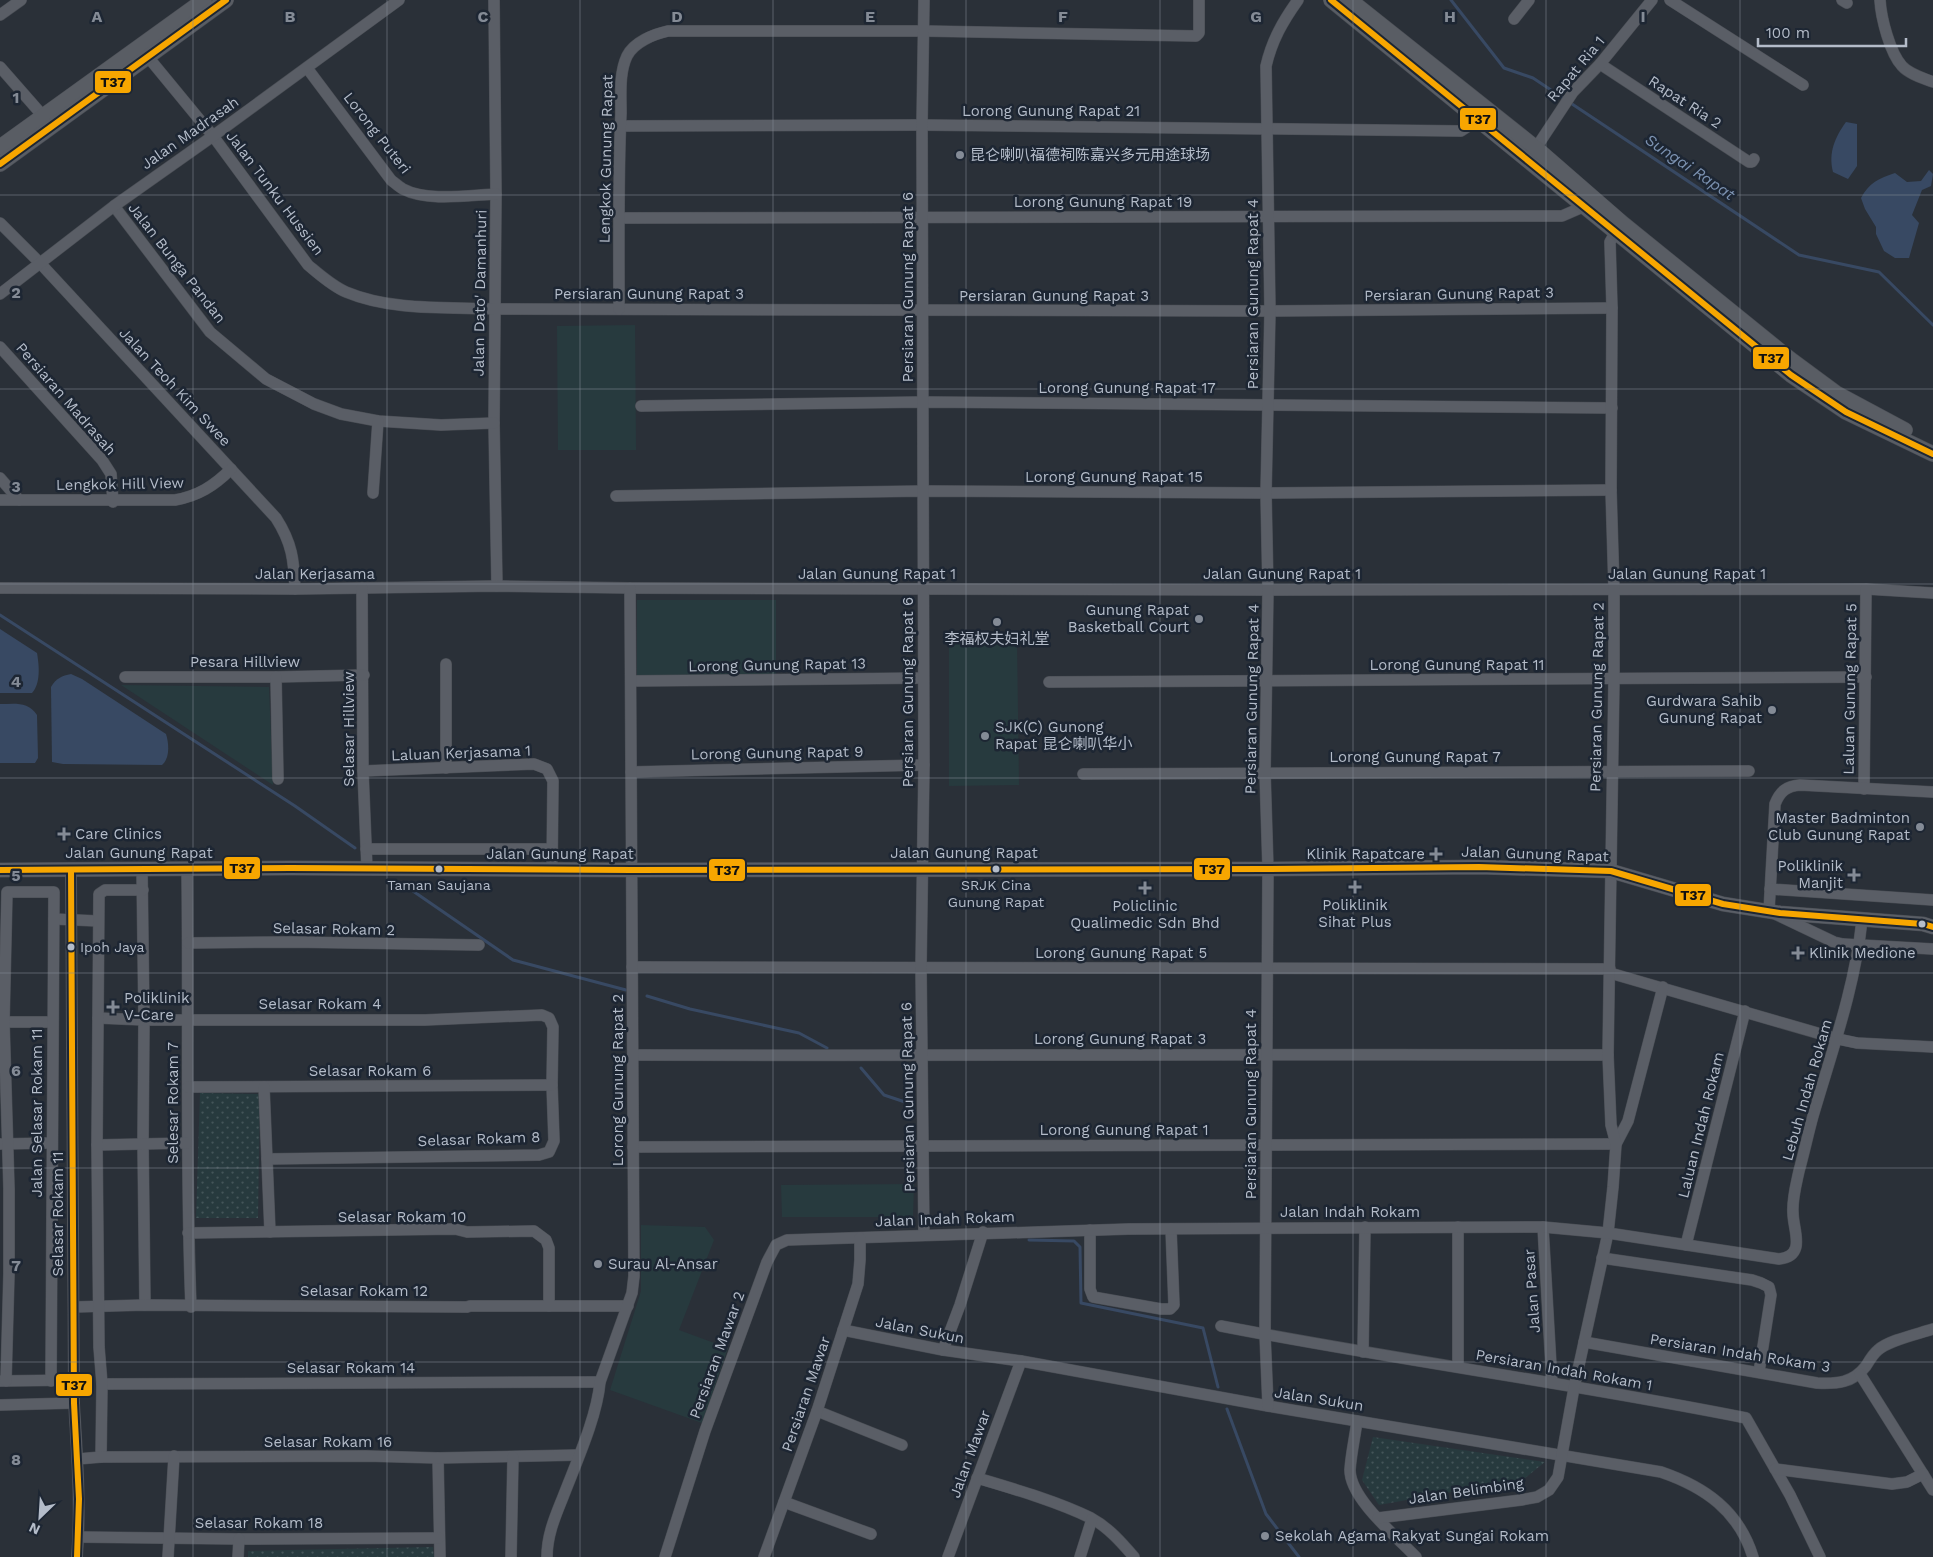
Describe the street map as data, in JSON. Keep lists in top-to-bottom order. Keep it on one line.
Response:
{"streets":{"street":["Rapat Ria 1","Rapat Ria 2","Lorong Gunung Rapat 21","Jalan Madrasah","Lorong Puteri","Lengkok Gunung Rapat","Jalan Tunku Hussien","Lorong Gunung Rapat 19","Jalan Bunga Pandan","Persiaran Gunung Rapat 6","Jalan Dato' Damanhuri","Persiaran Gunung Rapat 3","Persiaran Gunung Rapat 4","Jalan Teoh Kim Swee","Lorong Gunung Rapat 17","Persiaran Madrasah","Lorong Gunung Rapat 15","Lengkok Hill View","Jalan Kerjasama","Jalan Gunung Rapat 1","Pesara Hillview","Lorong Gunung Rapat 13","Lorong Gunung Rapat 11","Laluan Gunung Rapat 5","Persiaran Gunung Rapat 2","Selasar Hillview","Laluan Kerjasama 1","Lorong Gunung Rapat 9","Lorong Gunung Rapat 7","Jalan Gunung Rapat","Selasar Rokam 2","Lorong Gunung Rapat 5","Selasar Rokam 4","Lorong Gunung Rapat 3","Selasar Rokam 6","Lorong Gunung Rapat 2","Lebuh Indah Rokam","Selesar Rokam 7","Jalan Selasar Rokam 11","Laluan Indah Rokam","Lorong Gunung Rapat 1","Selasar Rokam 8","Jalan Indah Rokam","Selasar Rokam 11","Selasar Rokam 10","Selasar Rokam 12","Jalan Pasar","Jalan Sukun","Persiaran Indah Rokam 3","Persiaran Mawar 2","Selasar Rokam 14","Persiaran Indah Rokam 1","Persiaran Mawar","Selasar Rokam 16","Jalan Mawar","Jalan Belimbing","Selasar Rokam 18"]},"crossings":[["Rapat Ria 1","Rapat Ria 2"],["Lorong Gunung Rapat 21","Lengkok Gunung Rapat"],["Lorong Gunung Rapat 21","Persiaran Gunung Rapat 6"],["Lorong Gunung Rapat 21","Persiaran Gunung Rapat 4"],["Jalan Madrasah","Lorong Puteri"],["Jalan Madrasah","Jalan Tunku Hussien"],["Jalan Madrasah","Jalan Bunga Pandan"],["Jalan Madrasah","Jalan Teoh Kim Swee"],["Lorong Puteri","Jalan Dato' Damanhuri"],["Lengkok Gunung Rapat","Lorong Gunung Rapat 19"],["Lengkok Gunung Rapat","Persiaran Gunung Rapat 6"],["Lengkok Gunung Rapat","Persiaran Gunung Rapat 3"],["Jalan Tunku Hussien","Jalan Dato' Damanhuri"],["Jalan Tunku Hussien","Persiaran Gunung Rapat 3"],["Lorong Gunung Rapat 19","Persiaran Gunung Rapat 6"],["Lorong Gunung Rapat 19","Persiaran Gunung Rapat 4"],["Jalan Bunga Pandan","Jalan Dato' Damanhuri"],["Persiaran Gunung Rapat 6","Persiaran Gunung Rapat 3"],["Persiaran Gunung Rapat 6","Lorong Gunung Rapat 17"],["Persiaran Gunung Rapat 6","Lorong Gunung Rapat 15"],["Persiaran Gunung Rapat 6","Jalan Gunung Rapat 1"],["Persiaran Gunung Rapat 6","Lorong Gunung Rapat 13"],["Persiaran Gunung Rapat 6","Lorong Gunung Rapat 9"],["Persiaran Gunung Rapat 6","Jalan Gunung Rapat"],["Persiaran Gunung Rapat 6","Lorong Gunung Rapat 5"],["Persiaran Gunung Rapat 6","Lorong Gunung Rapat 3"],["Persiaran Gunung Rapat 6","Lorong Gunung Rapat 1"],["Persiaran Gunung Rapat 6","Jalan Indah Rokam"],["Jalan Dato' Damanhuri","Persiaran Gunung Rapat 3"],["Jalan Dato' Damanhuri","Jalan Kerjasama"],["Persiaran Gunung Rapat 3","Persiaran Gunung Rapat 4"],["Persiaran Gunung Rapat 3","Persiaran Gunung Rapat 2"],["Persiaran Gunung Rapat 4","Lorong Gunung Rapat 17"],["Persiaran Gunung Rapat 4","Lorong Gunung Rapat 15"],["Persiaran Gunung Rapat 4","Jalan Gunung Rapat 1"],["Persiaran Gunung Rapat 4","Lorong Gunung Rapat 11"],["Persiaran Gunung Rapat 4","Lorong Gunung Rapat 7"],["Persiaran Gunung Rapat 4","Jalan Gunung Rapat"],["Persiaran Gunung Rapat 4","Lorong Gunung Rapat 5"],["Persiaran Gunung Rapat 4","Lorong Gunung Rapat 3"],["Persiaran Gunung Rapat 4","Lorong Gunung Rapat 1"],["Persiaran Gunung Rapat 4","Jalan Indah Rokam"],["Persiaran Gunung Rapat 4","Jalan Sukun"],["Persiaran Gunung Rapat 4","Persiaran Indah Rokam 1"],["Jalan Teoh Kim Swee","Lengkok Hill View"],["Jalan Teoh Kim Swee","Jalan Kerjasama"],["Lorong Gunung Rapat 17","Persiaran Gunung Rapat 2"],["Persiaran Madrasah","Lengkok Hill View"],["Lorong Gunung Rapat 15","Persiaran Gunung Rapat 2"],["Jalan Kerjasama","Jalan Gunung Rapat 1"],["Jalan Kerjasama","Selasar Hillview"],["Jalan Kerjasama","Lorong Gunung Rapat 2"],["Jalan Gunung Rapat 1","Laluan Gunung Rapat 5"],["Jalan Gunung Rapat 1","Persiaran Gunung Rapat 2"],["Jalan Gunung Rapat 1","Lorong Gunung Rapat 2"],["Pesara Hillview","Selasar Hillview"],["Lorong Gunung Rapat 13","Lorong Gunung Rapat 2"],["Lorong Gunung Rapat 11","Laluan Gunung Rapat 5"],["Lorong Gunung Rapat 11","Persiaran Gunung Rapat 2"],["Persiaran Gunung Rapat 2","Lorong Gunung Rapat 7"],["Persiaran Gunung Rapat 2","Jalan Gunung Rapat"],["Persiaran Gunung Rapat 2","Lorong Gunung Rapat 5"],["Persiaran Gunung Rapat 2","Lorong Gunung Rapat 3"],["Persiaran Gunung Rapat 2","Lorong Gunung Rapat 1"],["Persiaran Gunung Rapat 2","Jalan Indah Rokam"],["Persiaran Gunung Rapat 2","Jalan Sukun"],["Persiaran Gunung Rapat 2","Persiaran Indah Rokam 3"],["Persiaran Gunung Rapat 2","Persiaran Indah Rokam 1"],["Persiaran Gunung Rapat 2","Jalan Belimbing"],["Selasar Hillview","Laluan Kerjasama 1"],["Selasar Hillview","Jalan Gunung Rapat"],["Laluan Kerjasama 1","Jalan Gunung Rapat"],["Lorong Gunung Rapat 9","Lorong Gunung Rapat 2"],["Jalan Gunung Rapat","Lorong Gunung Rapat 2"],["Jalan Gunung Rapat","Lebuh Indah Rokam"],["Jalan Gunung Rapat","Selesar Rokam 7"],["Jalan Gunung Rapat","Selasar Rokam 11"],["Selasar Rokam 2","Selesar Rokam 7"],["Lorong Gunung Rapat 5","Lorong Gunung Rapat 2"],["Selasar Rokam 4","Selesar Rokam 7"],["Selasar Rokam 4","Selasar Rokam 8"],["Lorong Gunung Rapat 3","Lorong Gunung Rapat 2"],["Selasar Rokam 6","Selesar Rokam 7"],["Selasar Rokam 6","Selasar Rokam 8"],["Lorong Gunung Rapat 2","Lorong Gunung Rapat 1"],["Lorong Gunung Rapat 2","Selasar Rokam 12"],["Lorong Gunung Rapat 2","Selasar Rokam 14"],["Lorong Gunung Rapat 2","Selasar Rokam 16"],["Lebuh Indah Rokam","Jalan Indah Rokam"],["Selesar Rokam 7","Selasar Rokam 10"],["Selesar Rokam 7","Selasar Rokam 12"],["Laluan Indah Rokam","Jalan Indah Rokam"],["Jalan Indah Rokam","Jalan Pasar"],["Jalan Indah Rokam","Persiaran Mawar 2"],["Jalan Indah Rokam","Persiaran Mawar"],["Selasar Rokam 11","Selasar Rokam 12"],["Selasar Rokam 11","Selasar Rokam 16"],["Selasar Rokam 11","Selasar Rokam 18"],["Selasar Rokam 10","Selasar Rokam 12"],["Jalan Pasar","Persiaran Indah Rokam 1"],["Jalan Sukun","Persiaran Mawar"],["Jalan Sukun","Jalan Mawar"],["Jalan Sukun","Jalan Belimbing"],["Persiaran Mawar 2","Persiaran Mawar"]],"water":["Sungai Rapat"],"places":{"other":["昆仑喇叭福德祠陈嘉兴多元用途球场","Gunung Rapat Basketball Court","李福权夫妇礼堂","Gurdwara Sahib Gunung Rapat","SJK(C) Gunong Rapat 昆仑喇叭华小","Master Badminton Club Gunung Rapat","Taman Saujana","SRJK Cina Gunung Rapat","Ipoh Jaya","Surau Al-Ansar","Sekolah Agama Rakyat Sungai Rokam"],"health":["Care Clinics","Klinik Rapatcare","Poliklinik Manjit","Poliklinik Sihat Plus","Policlinic Qualimedic Sdn Bhd","Klinik Medione","Poliklinik V-Care"]},"lines":["transit line T37"],"scale_bar":"100 m","north":"bottom left","grid":{"columns":["A","B","C","D","E","F","G","H","I"],"rows":["1","2","3","4","5","6","7","8"]}}
